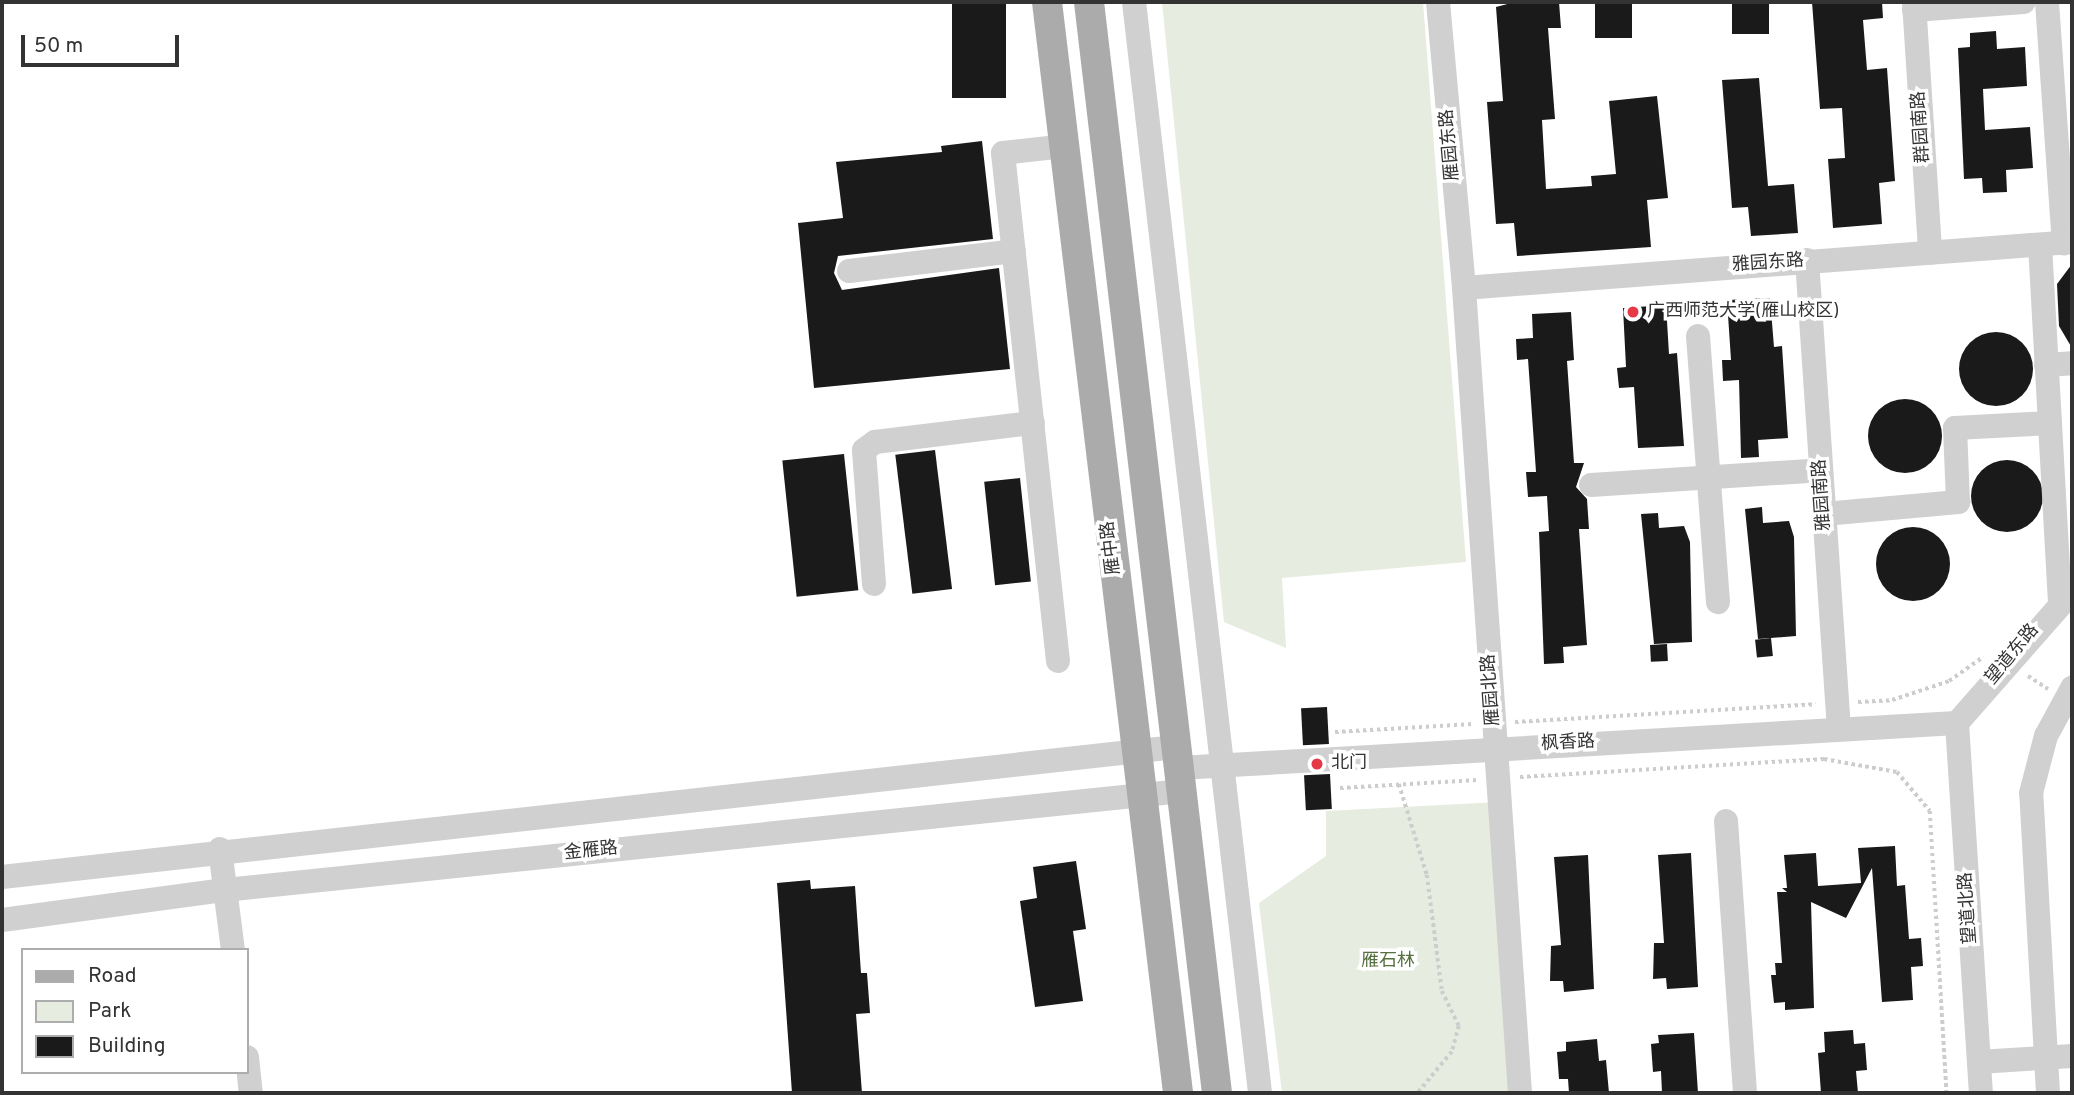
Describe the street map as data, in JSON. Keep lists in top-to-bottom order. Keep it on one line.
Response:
{"streets":{"main road":["雁中路"],"street":["群园南路","雁园东路","雅园东路","雅园南路","望道东路","雁园北路","枫香路","金雁路","望道北路"]},"crossings":[["群园南路","雅园东路"],["雁园东路","雅园东路"],["雁园东路","雁园北路"],["雅园东路","雅园南路"],["雅园东路","雁园北路"],["雅园南路","枫香路"],["雁中路","金雁路"],["望道东路","枫香路"],["望道东路","望道北路"],["雁园北路","枫香路"],["枫香路","金雁路"],["枫香路","望道北路"]],"parks":["雁石林"],"places":["广西师范大学(雁山校区)","北门"],"legend":["Road","Park","Building"],"scale_bar":"50 m"}
